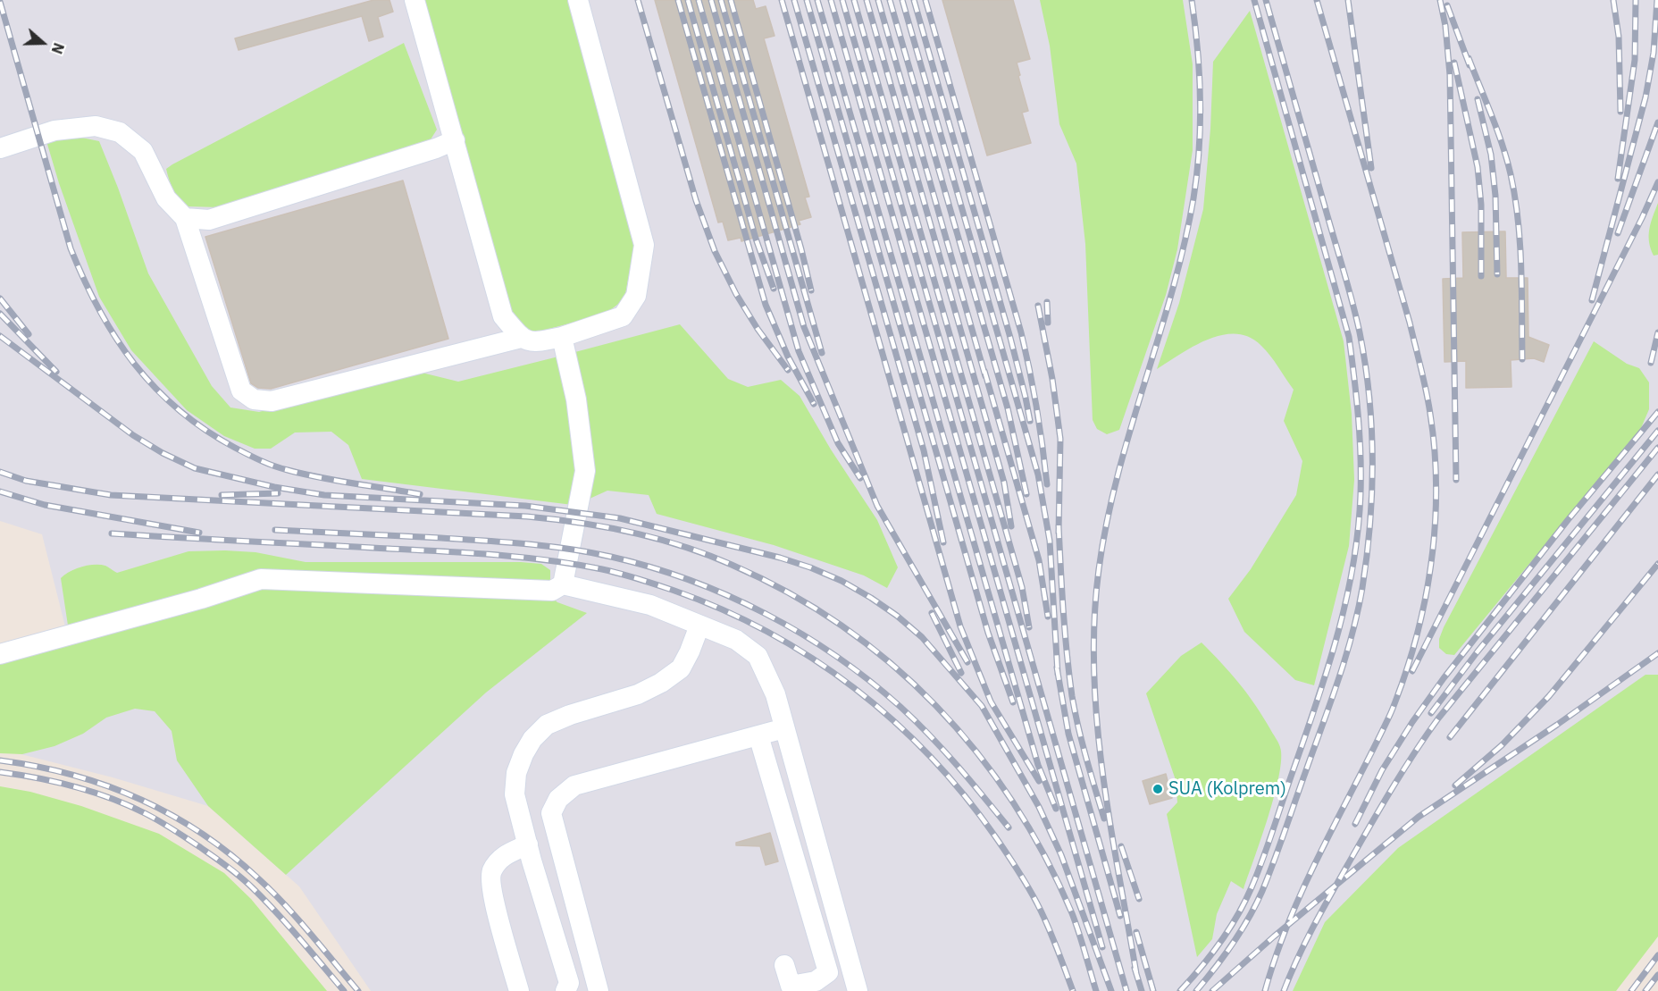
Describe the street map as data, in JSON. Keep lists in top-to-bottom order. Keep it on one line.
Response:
{"places":["SUA (Kolprem)"],"north":"right"}
